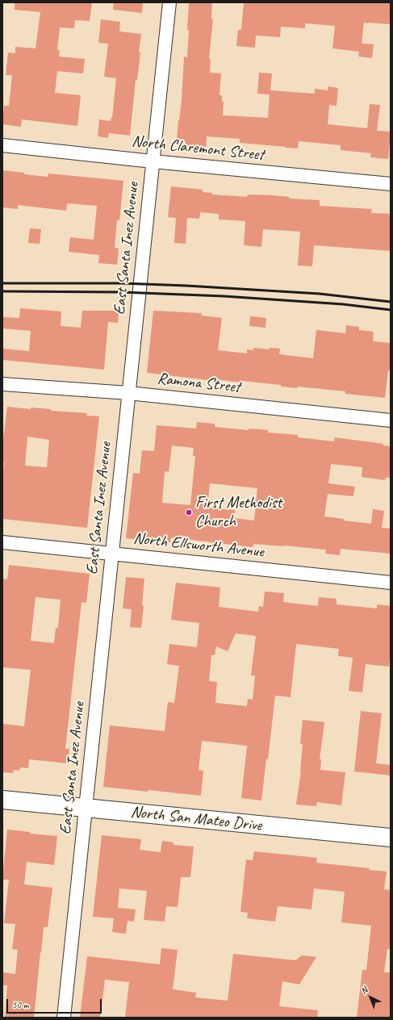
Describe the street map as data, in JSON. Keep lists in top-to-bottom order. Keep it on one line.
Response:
{"streets":{"main road":["North San Mateo Drive"],"street":["North Claremont Street","East Santa Inez Avenue","Ramona Street","North Ellsworth Avenue"]},"crossings":[["North Claremont Street","East Santa Inez Avenue"],["East Santa Inez Avenue","Ramona Street"],["East Santa Inez Avenue","North Ellsworth Avenue"],["East Santa Inez Avenue","North San Mateo Drive"]],"places":["First Methodist Church"],"scale_bar":"50 m","north":"top left"}
